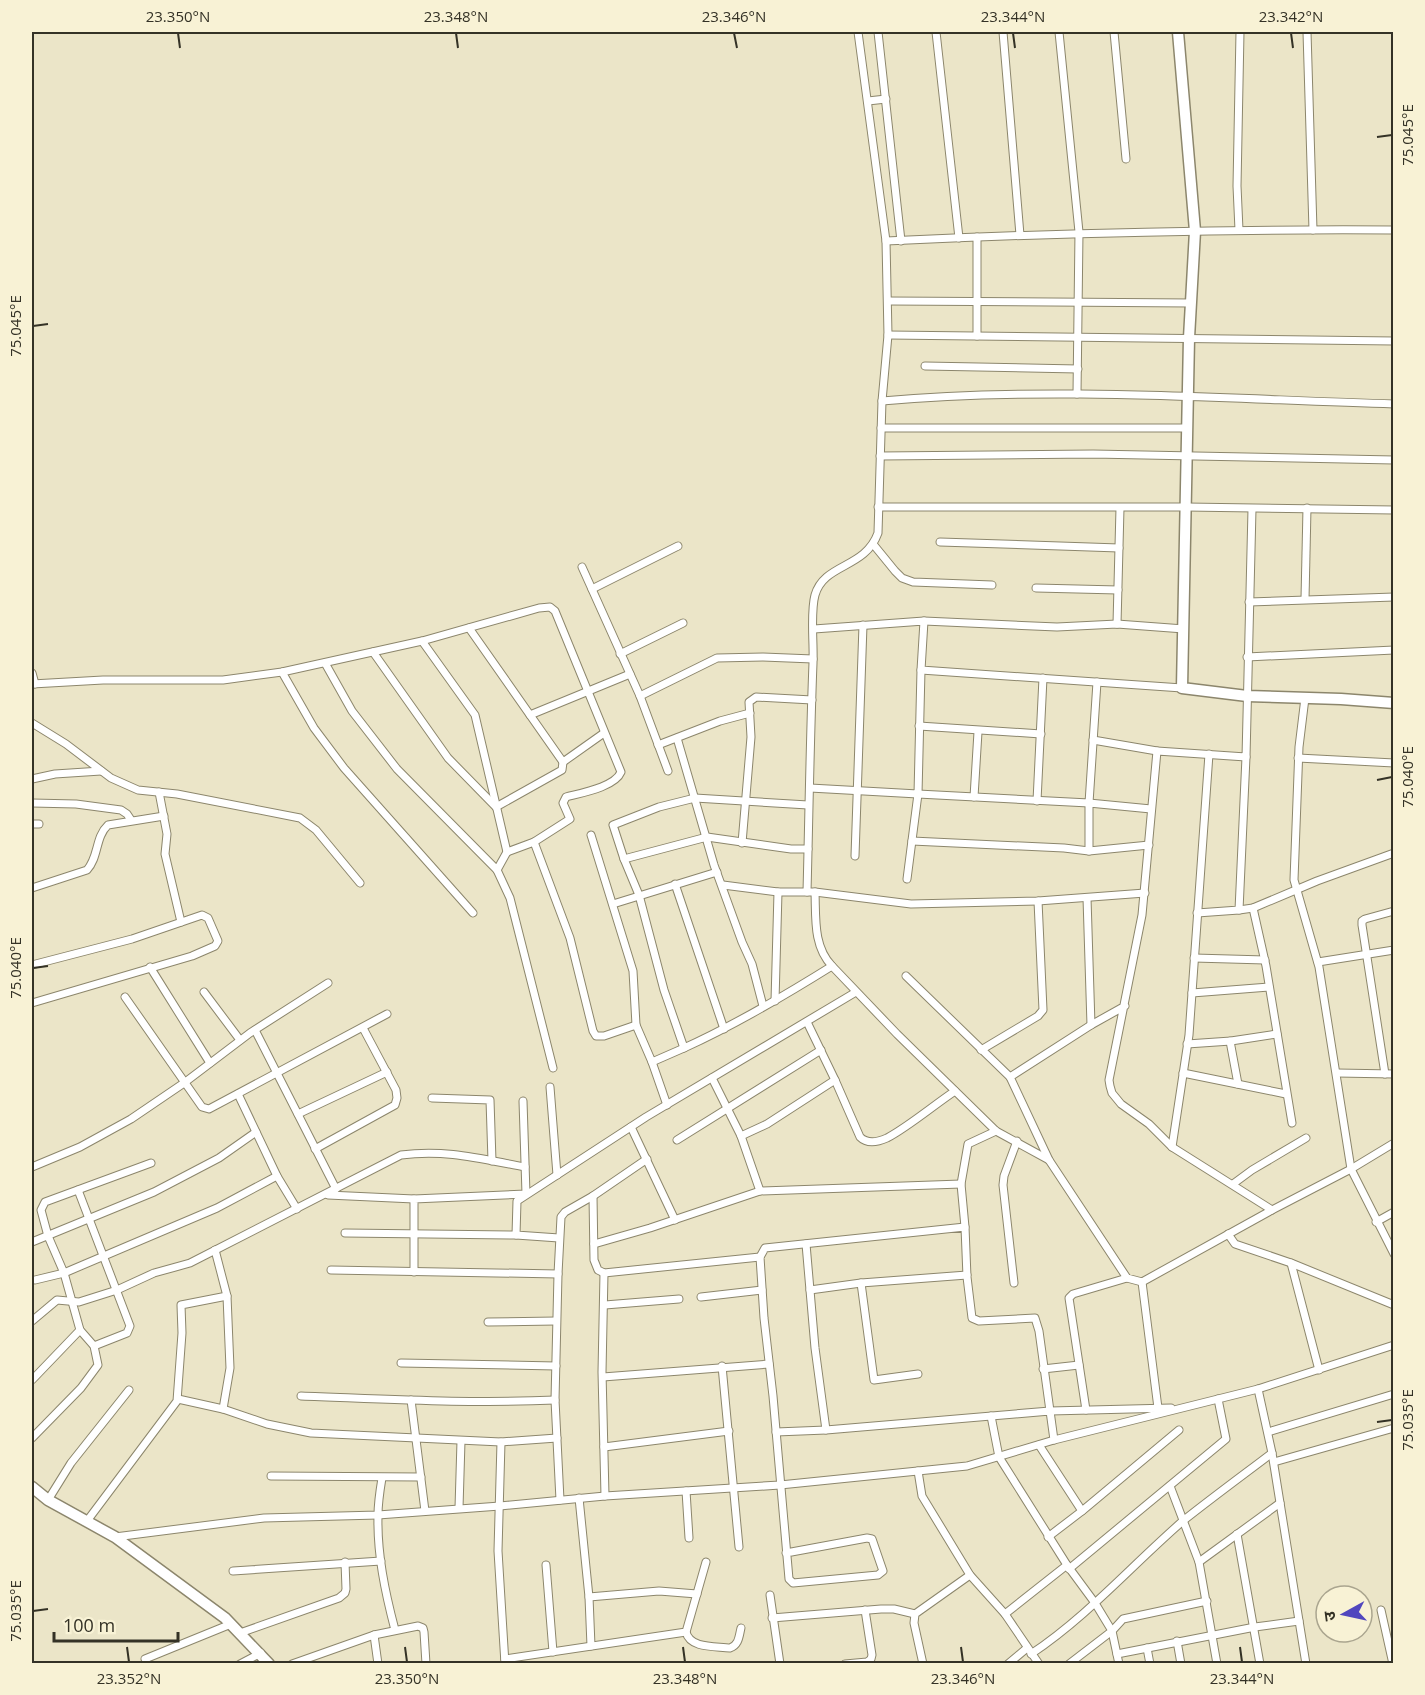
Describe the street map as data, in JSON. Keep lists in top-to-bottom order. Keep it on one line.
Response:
{"scale_bar":"100 m","north":"left","coordinates":["23.350°N","23.348°N","23.346°N","23.344°N","23.342°N","75.045°E","75.040°E","75.035°E","23.352°N"]}
